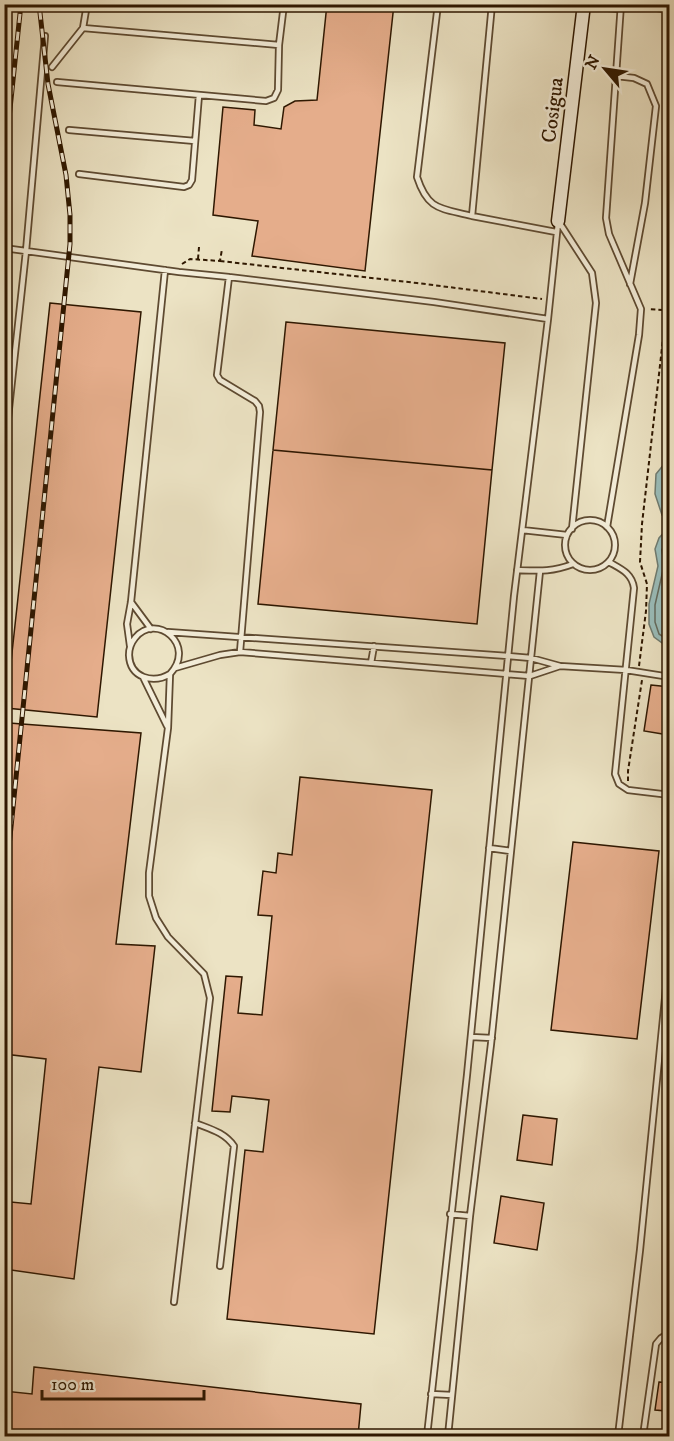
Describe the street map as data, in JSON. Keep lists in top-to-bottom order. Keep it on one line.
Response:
{"streets":{"street":["Cosigua"]},"scale_bar":"100 m","north":"top left"}
